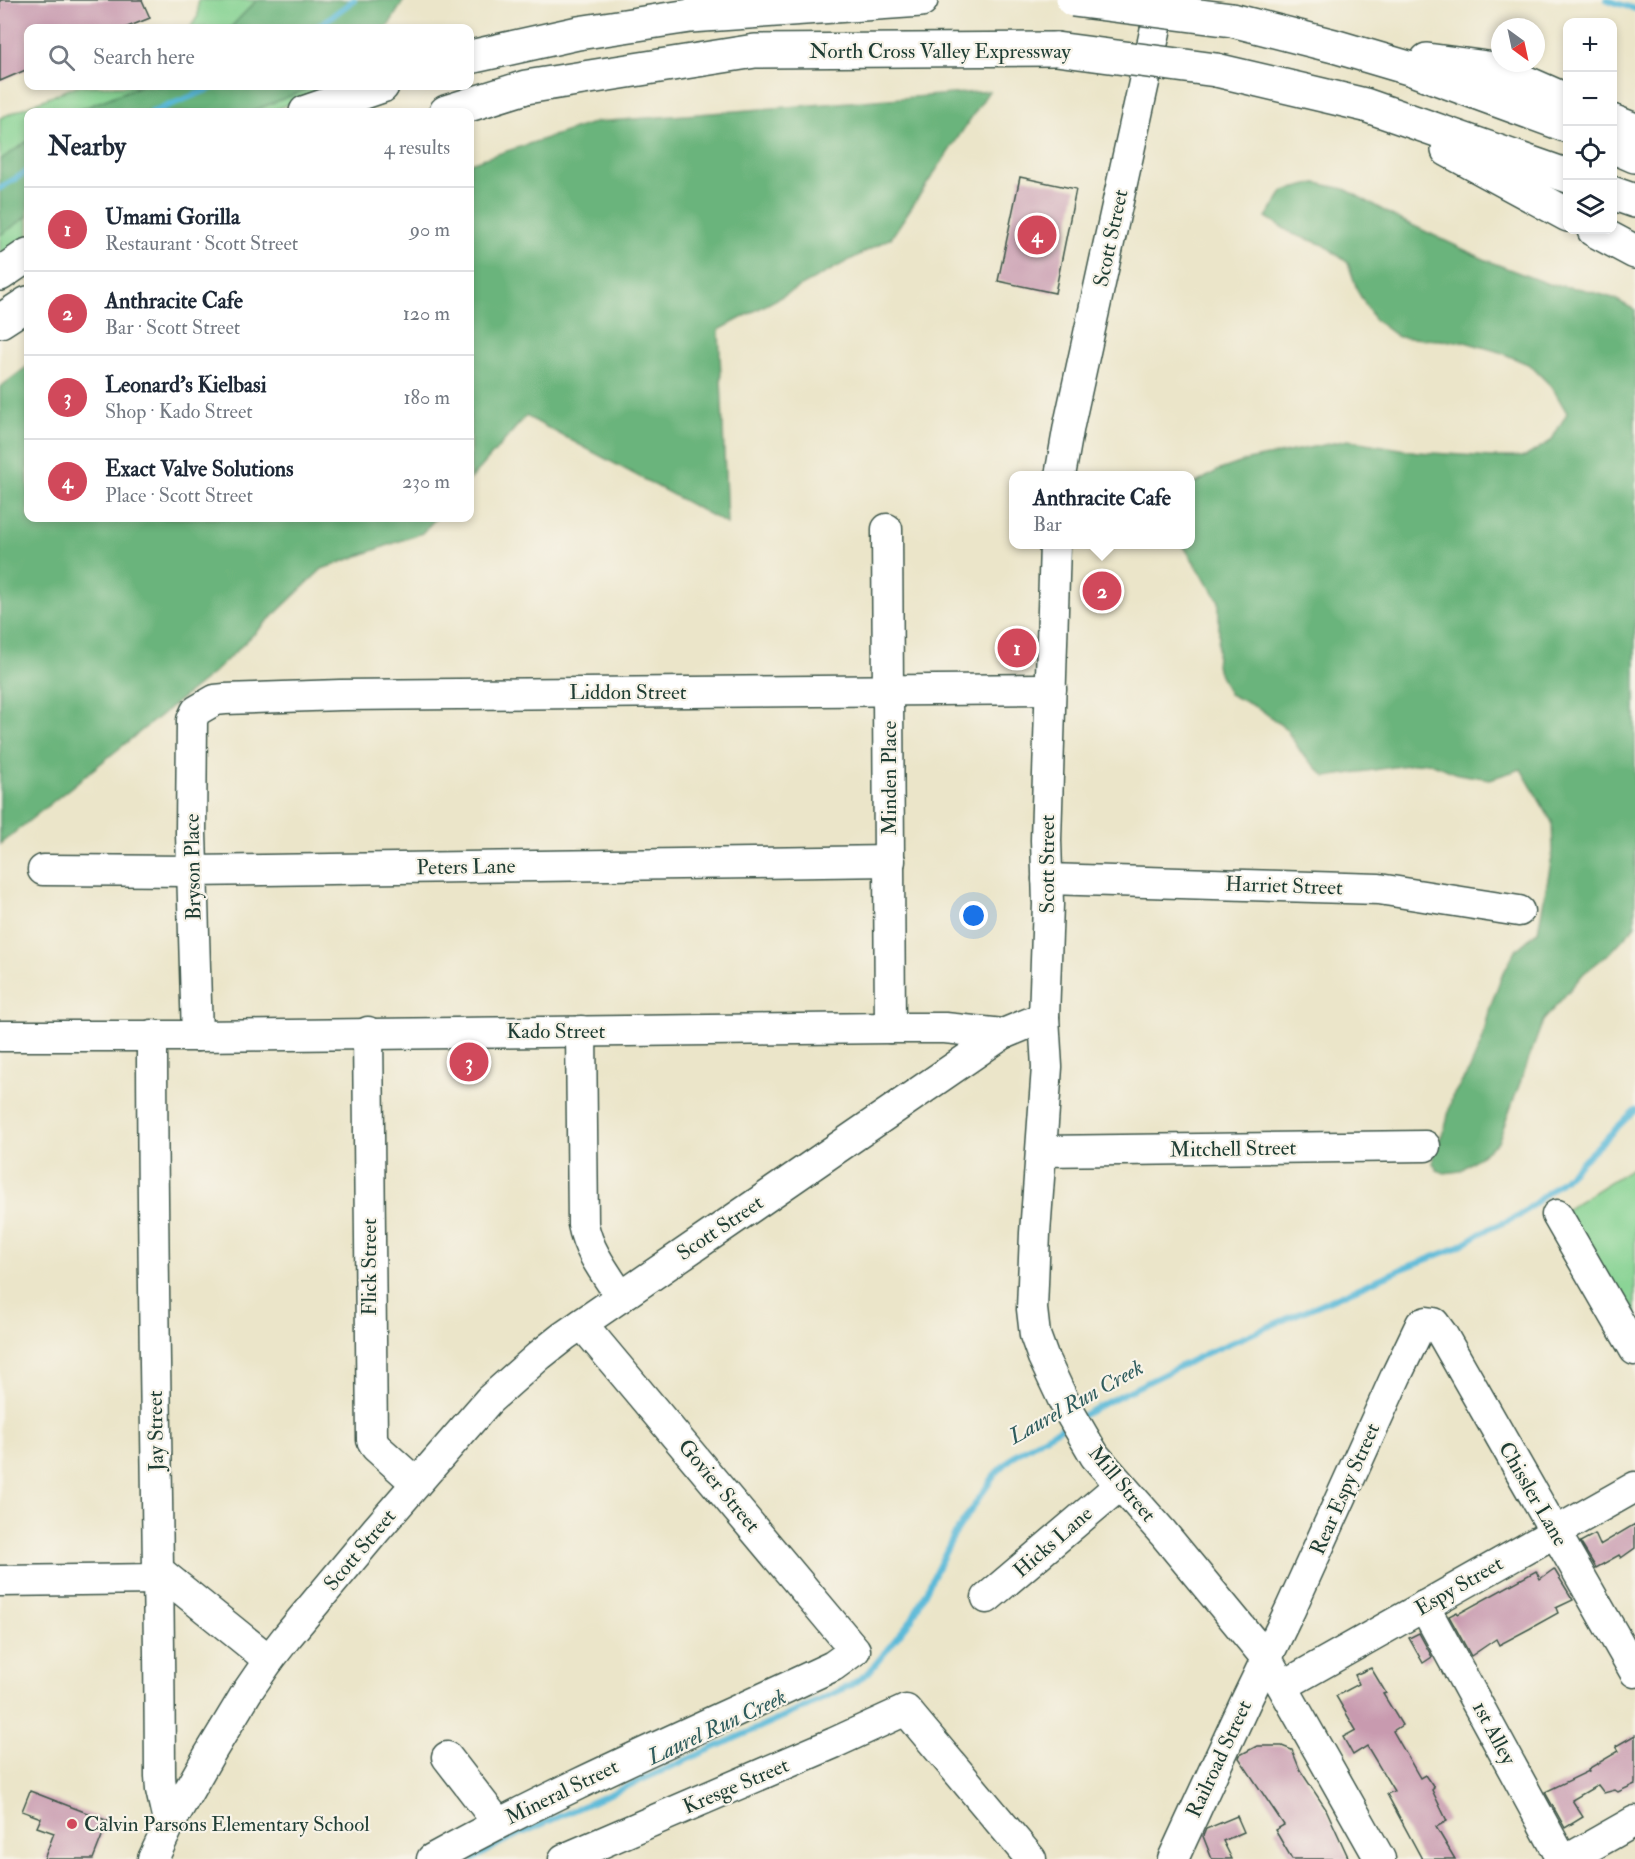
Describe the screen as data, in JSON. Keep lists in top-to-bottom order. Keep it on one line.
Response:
{"streets":{"highway":["North Cross Valley Expressway"],"street":["Scott Street","Liddon Street","Minden Place","Bryson Place","Peters Lane","Harriet Street","Kado Street","Mitchell Street","Flick Street","Jay Street","Mill Street","Govier Street","Rear Espy Street","Chissler Lane","Hicks Lane","Espy Street","1st Alley","Railroad Street","Kresge Street","Mineral Street"]},"crossings":[["Scott Street","Liddon Street"],["Scott Street","Harriet Street"],["Scott Street","Kado Street"],["Scott Street","Flick Street"],["Scott Street","Jay Street"],["Scott Street","Mill Street"],["Scott Street","Govier Street"],["Liddon Street","Minden Place"],["Liddon Street","Bryson Place"],["Minden Place","Peters Lane"],["Minden Place","Kado Street"],["Bryson Place","Peters Lane"],["Bryson Place","Kado Street"],["Kado Street","Flick Street"],["Kado Street","Jay Street"],["Mitchell Street","Mill Street"],["Mill Street","Rear Espy Street"],["Mill Street","Hicks Lane"],["Mill Street","Espy Street"],["Mill Street","Railroad Street"],["Govier Street","Mineral Street"],["Rear Espy Street","Chissler Lane"],["Rear Espy Street","Railroad Street"],["Chissler Lane","Espy Street"],["Espy Street","1st Alley"]],"water":["Laurel Run Creek"],"places":["Calvin Parsons Elementary School"],"north":"bottom right","page":{"map_buttons":["+","−"],"search":"Search here","heading":["Nearby","4 results"],"list":[{"mark":"1","name":"Umami Gorilla","note":"Restaurant · Scott Street","value":"90 m"},{"mark":"2","name":"Anthracite Cafe","note":"Bar · Scott Street","value":"120 m"},{"mark":"3","name":"Leonard's Kielbasi","note":"Shop · Kado Street","value":"180 m"},{"mark":"4","name":"Exact Valve Solutions","note":"Place · Scott Street","value":"230 m"}],"pins":["4","2","1","3"],"popup":["Anthracite Cafe","Bar"]}}
